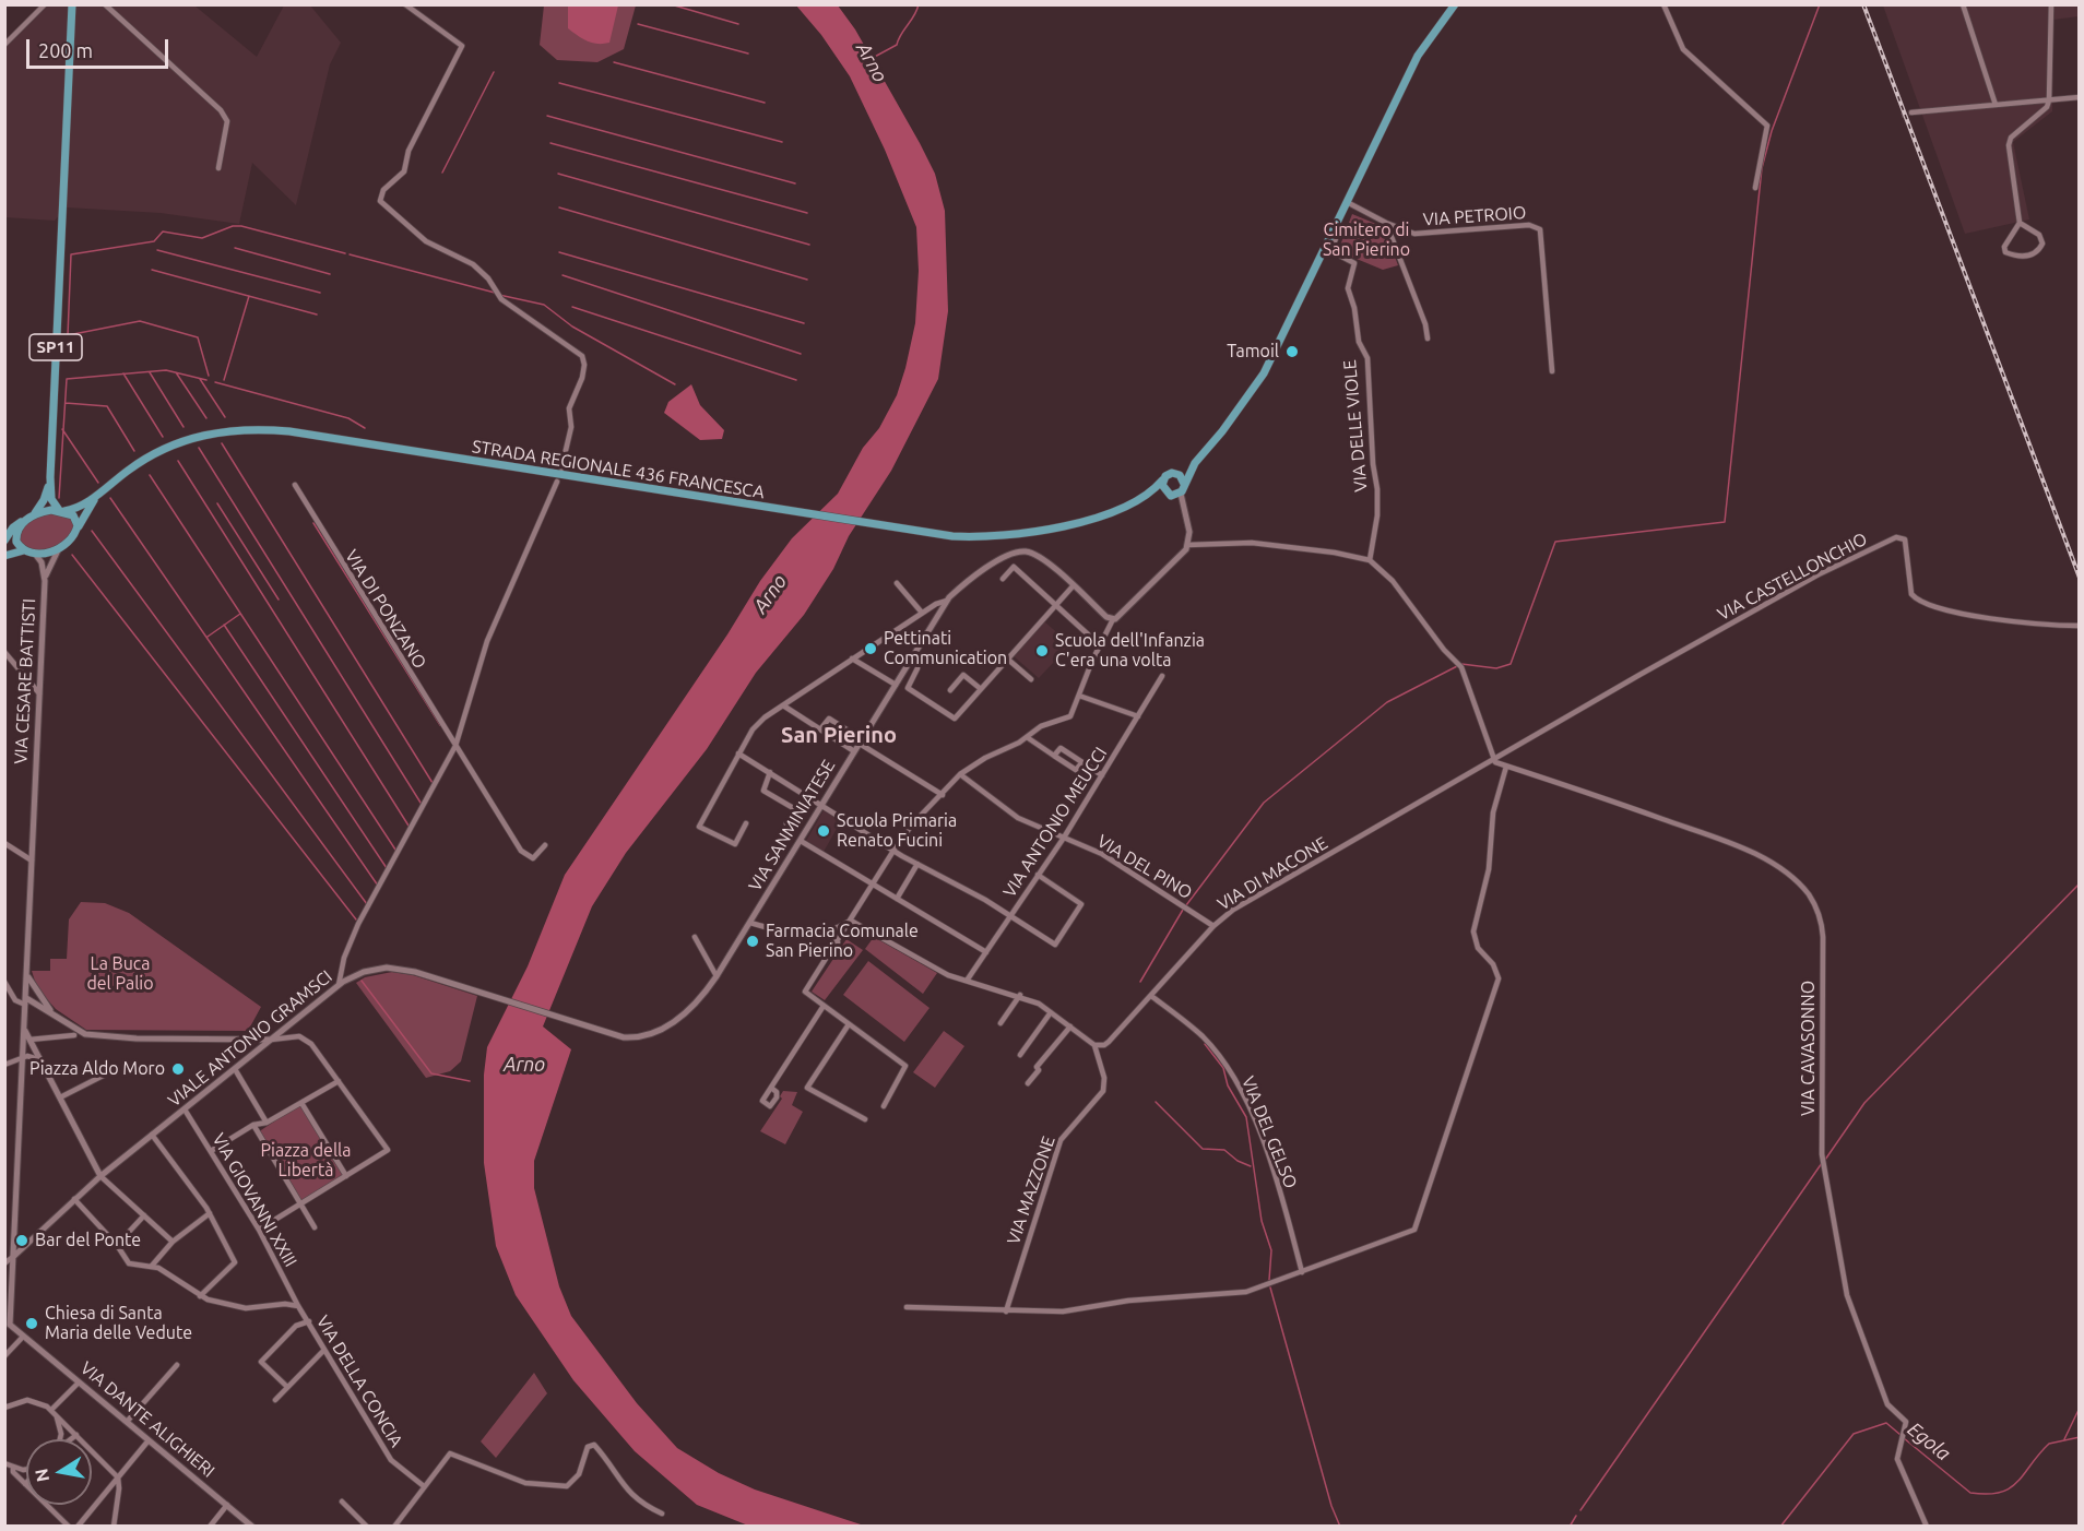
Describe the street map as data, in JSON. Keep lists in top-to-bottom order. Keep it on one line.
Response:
{"streets":{"main road":["SP11","STRADA REGIONALE 436 FRANCESCA","VIA CESARE BATTISTI"],"street":["VIA PETROIO","VIA DELLE VIOLE","VIA CASTELLONCHIO","VIA DI PONZANO","VIA ANTONIO MEUCCI","VIA SANMINIATESE","VIA DEL PINO","VIA DI MACONE","VIALE ANTONIO GRAMSCI","VIA CAVASONNO","VIA DEL GELSO","VIA MAZZONE","VIA GIOVANNI XXIII","VIA DELLA CONCIA","VIA DANTE ALIGHIERI"]},"crossings":[["VIA PETROIO","STRADA REGIONALE 436 FRANCESCA"],["SP11","VIA CESARE BATTISTI"],["VIA DELLE VIOLE","STRADA REGIONALE 436 FRANCESCA"],["STRADA REGIONALE 436 FRANCESCA","VIA CESARE BATTISTI"],["VIA CASTELLONCHIO","VIA DI MACONE"],["VIA CASTELLONCHIO","VIA CAVASONNO"],["VIA CESARE BATTISTI","VIALE ANTONIO GRAMSCI"],["VIA CESARE BATTISTI","VIA DANTE ALIGHIERI"],["VIA ANTONIO MEUCCI","VIA DEL PINO"],["VIA SANMINIATESE","VIALE ANTONIO GRAMSCI"],["VIA DEL PINO","VIA DI MACONE"],["VIA DI MACONE","VIA CAVASONNO"],["VIA DI MACONE","VIA DEL GELSO"],["VIA DI MACONE","VIA MAZZONE"],["VIALE ANTONIO GRAMSCI","VIA GIOVANNI XXIII"],["VIALE ANTONIO GRAMSCI","VIA DELLA CONCIA"],["VIA GIOVANNI XXIII","VIA DELLA CONCIA"]],"districts":["San Pierino"],"water":["Arno","Egola"],"parks":["Cimitero di San Pierino","La Buca del Palio","Piazza della Libertà"],"places":["Tamoil","Pettinati Communication","Scuola dell'Infanzia C'era una volta","Scuola Primaria Renato Fucini","Farmacia Comunale San Pierino","Piazza Aldo Moro","Bar del Ponte","Chiesa di Santa Maria delle Vedute"],"scale_bar":"200 m","north":"left"}
